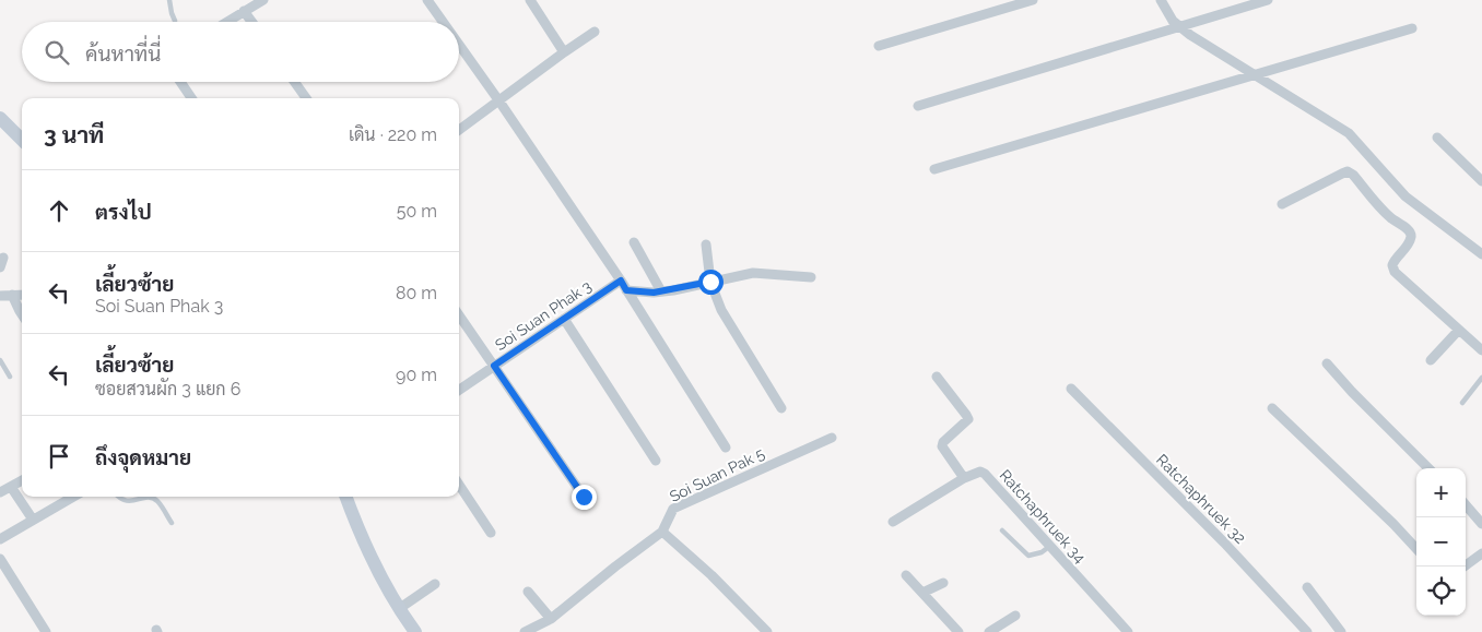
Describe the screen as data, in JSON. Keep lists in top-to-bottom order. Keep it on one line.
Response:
{"streets":{"street":["Soi Suan Phak 3","Soi Suan Pak 5","Ratchaphruek 32","Ratchaphruek 34"]},"page":{"search":"ค้นหาที่นี่","heading":["3 นาที","เดิน · 220 m"],"list":[["ตรงไป","50 m"],["เลี้ยวซ้าย","Soi Suan Phak 3","80 m"],["เลี้ยวซ้าย","ซอยสวนผัก 3 แยก 6","90 m"],"ถึงจุดหมาย"],"map_buttons":["+","−"]}}
